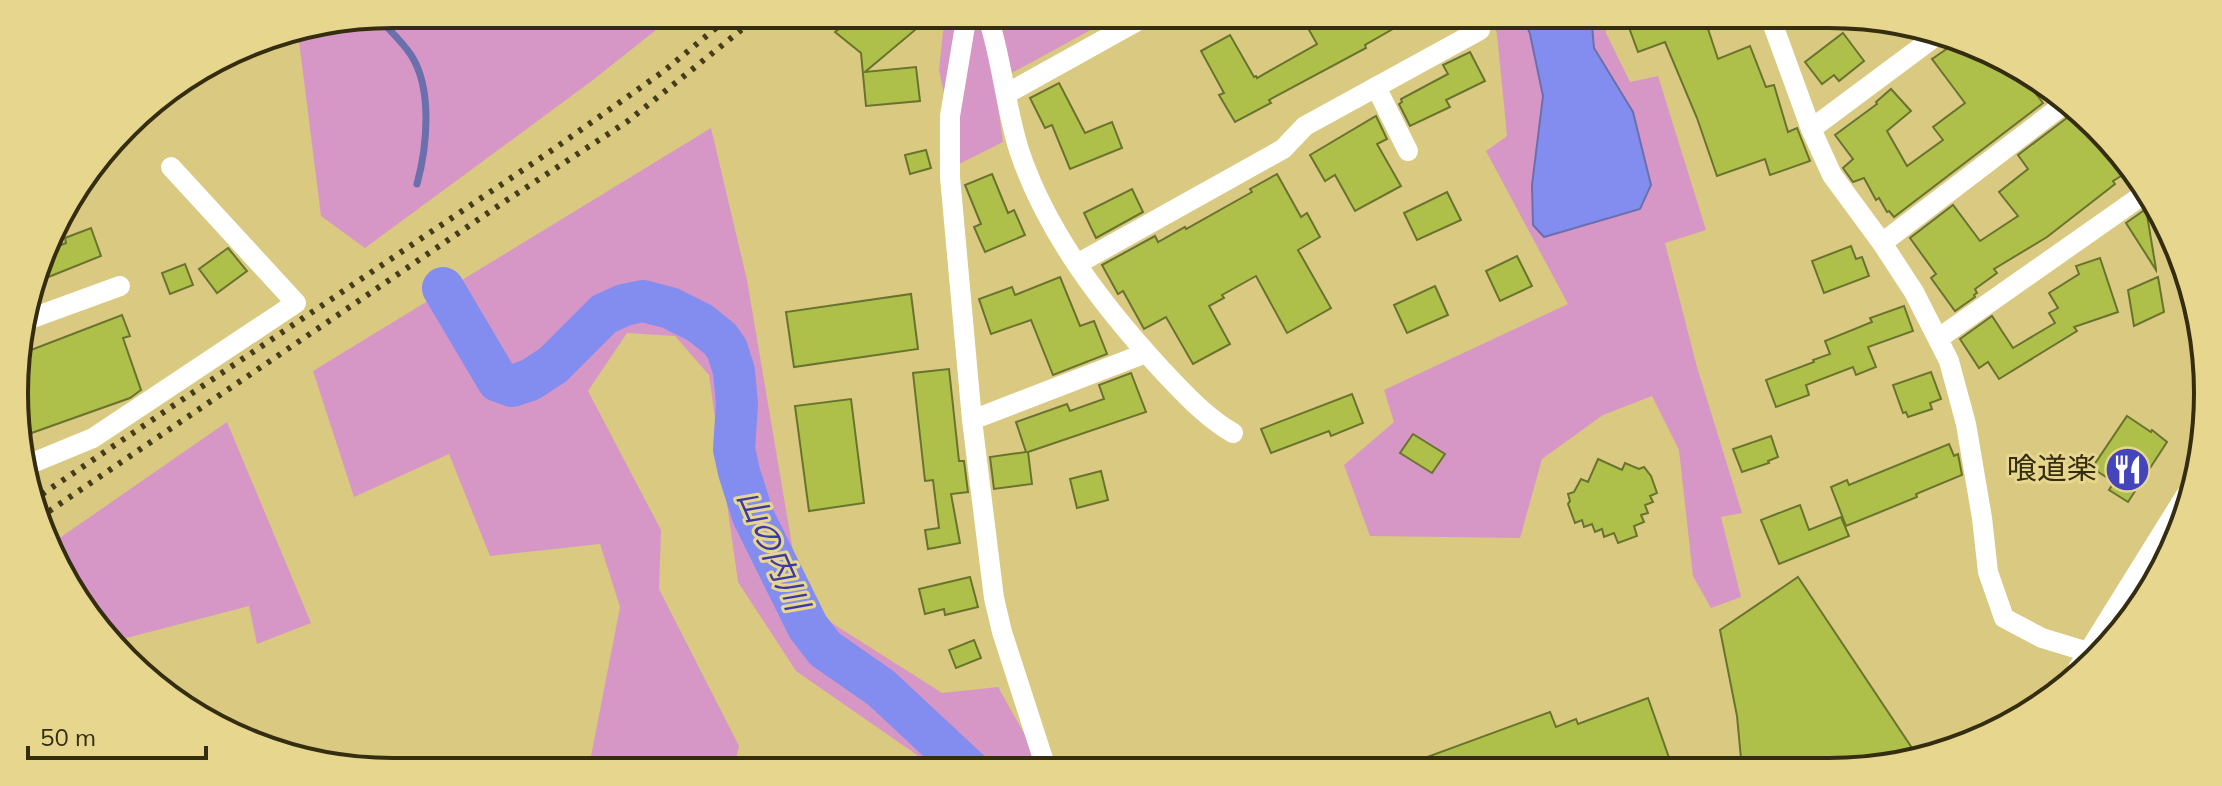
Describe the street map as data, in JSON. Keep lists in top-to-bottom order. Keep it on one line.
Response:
{"water":["山の内川"],"places":{"restaurant":["喰道楽"]},"scale_bar":"50 m"}
